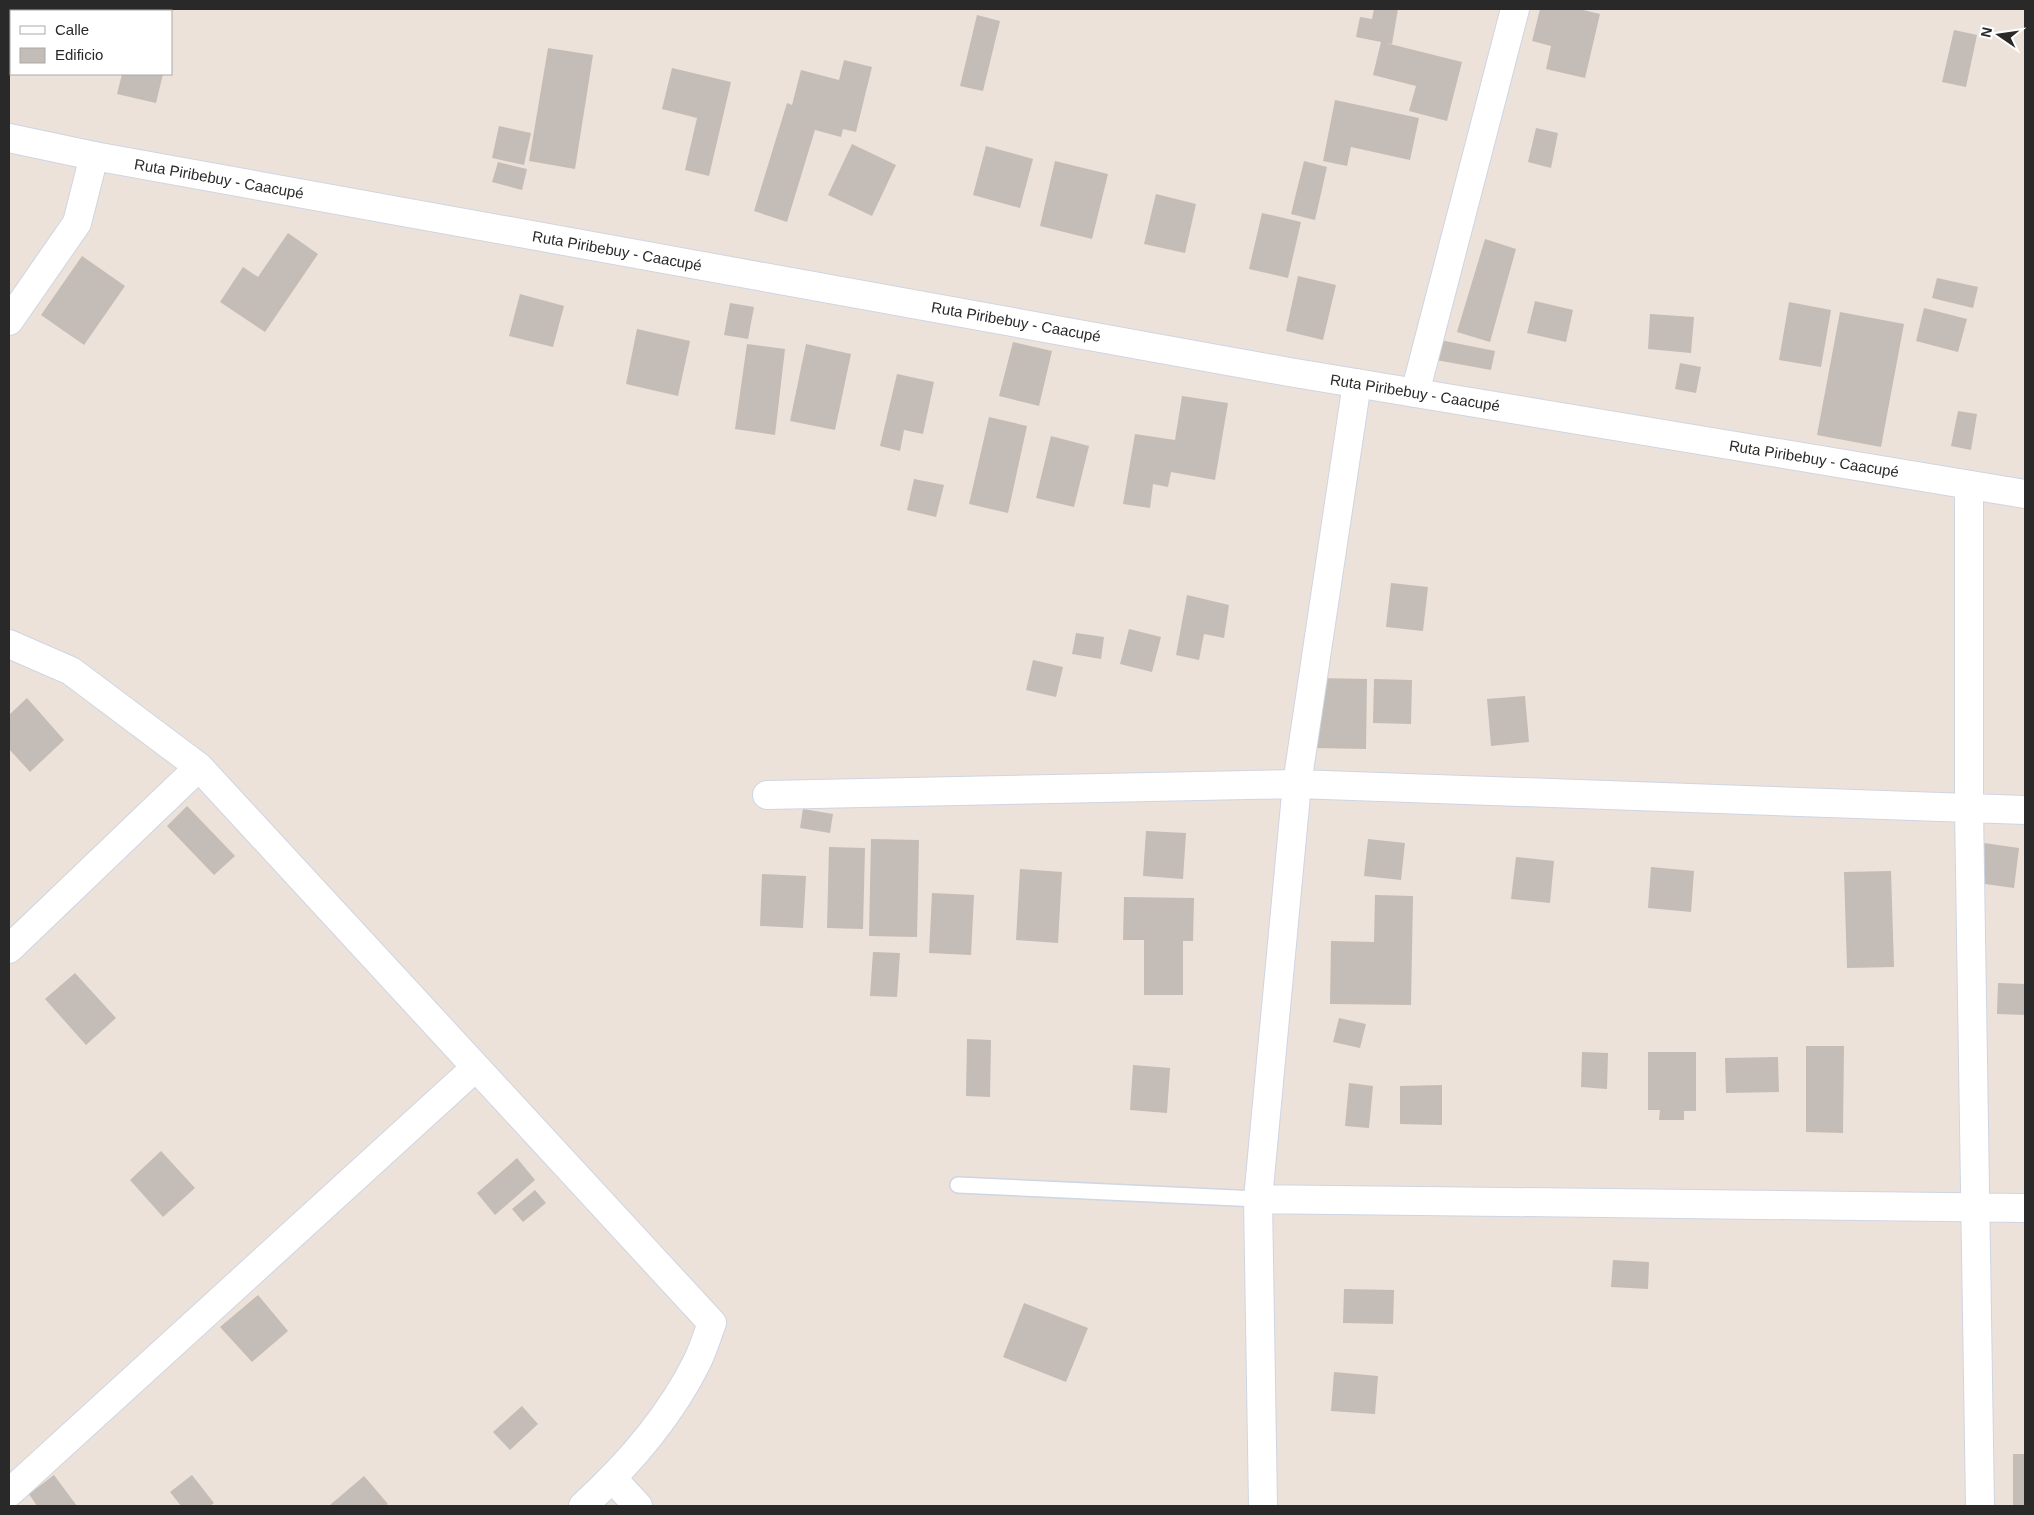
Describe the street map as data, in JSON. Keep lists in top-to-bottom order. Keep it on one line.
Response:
{"streets":{"street":["Ruta Piribebuy - Caacupé"]},"legend":["Calle","Edificio"],"north":"left"}
